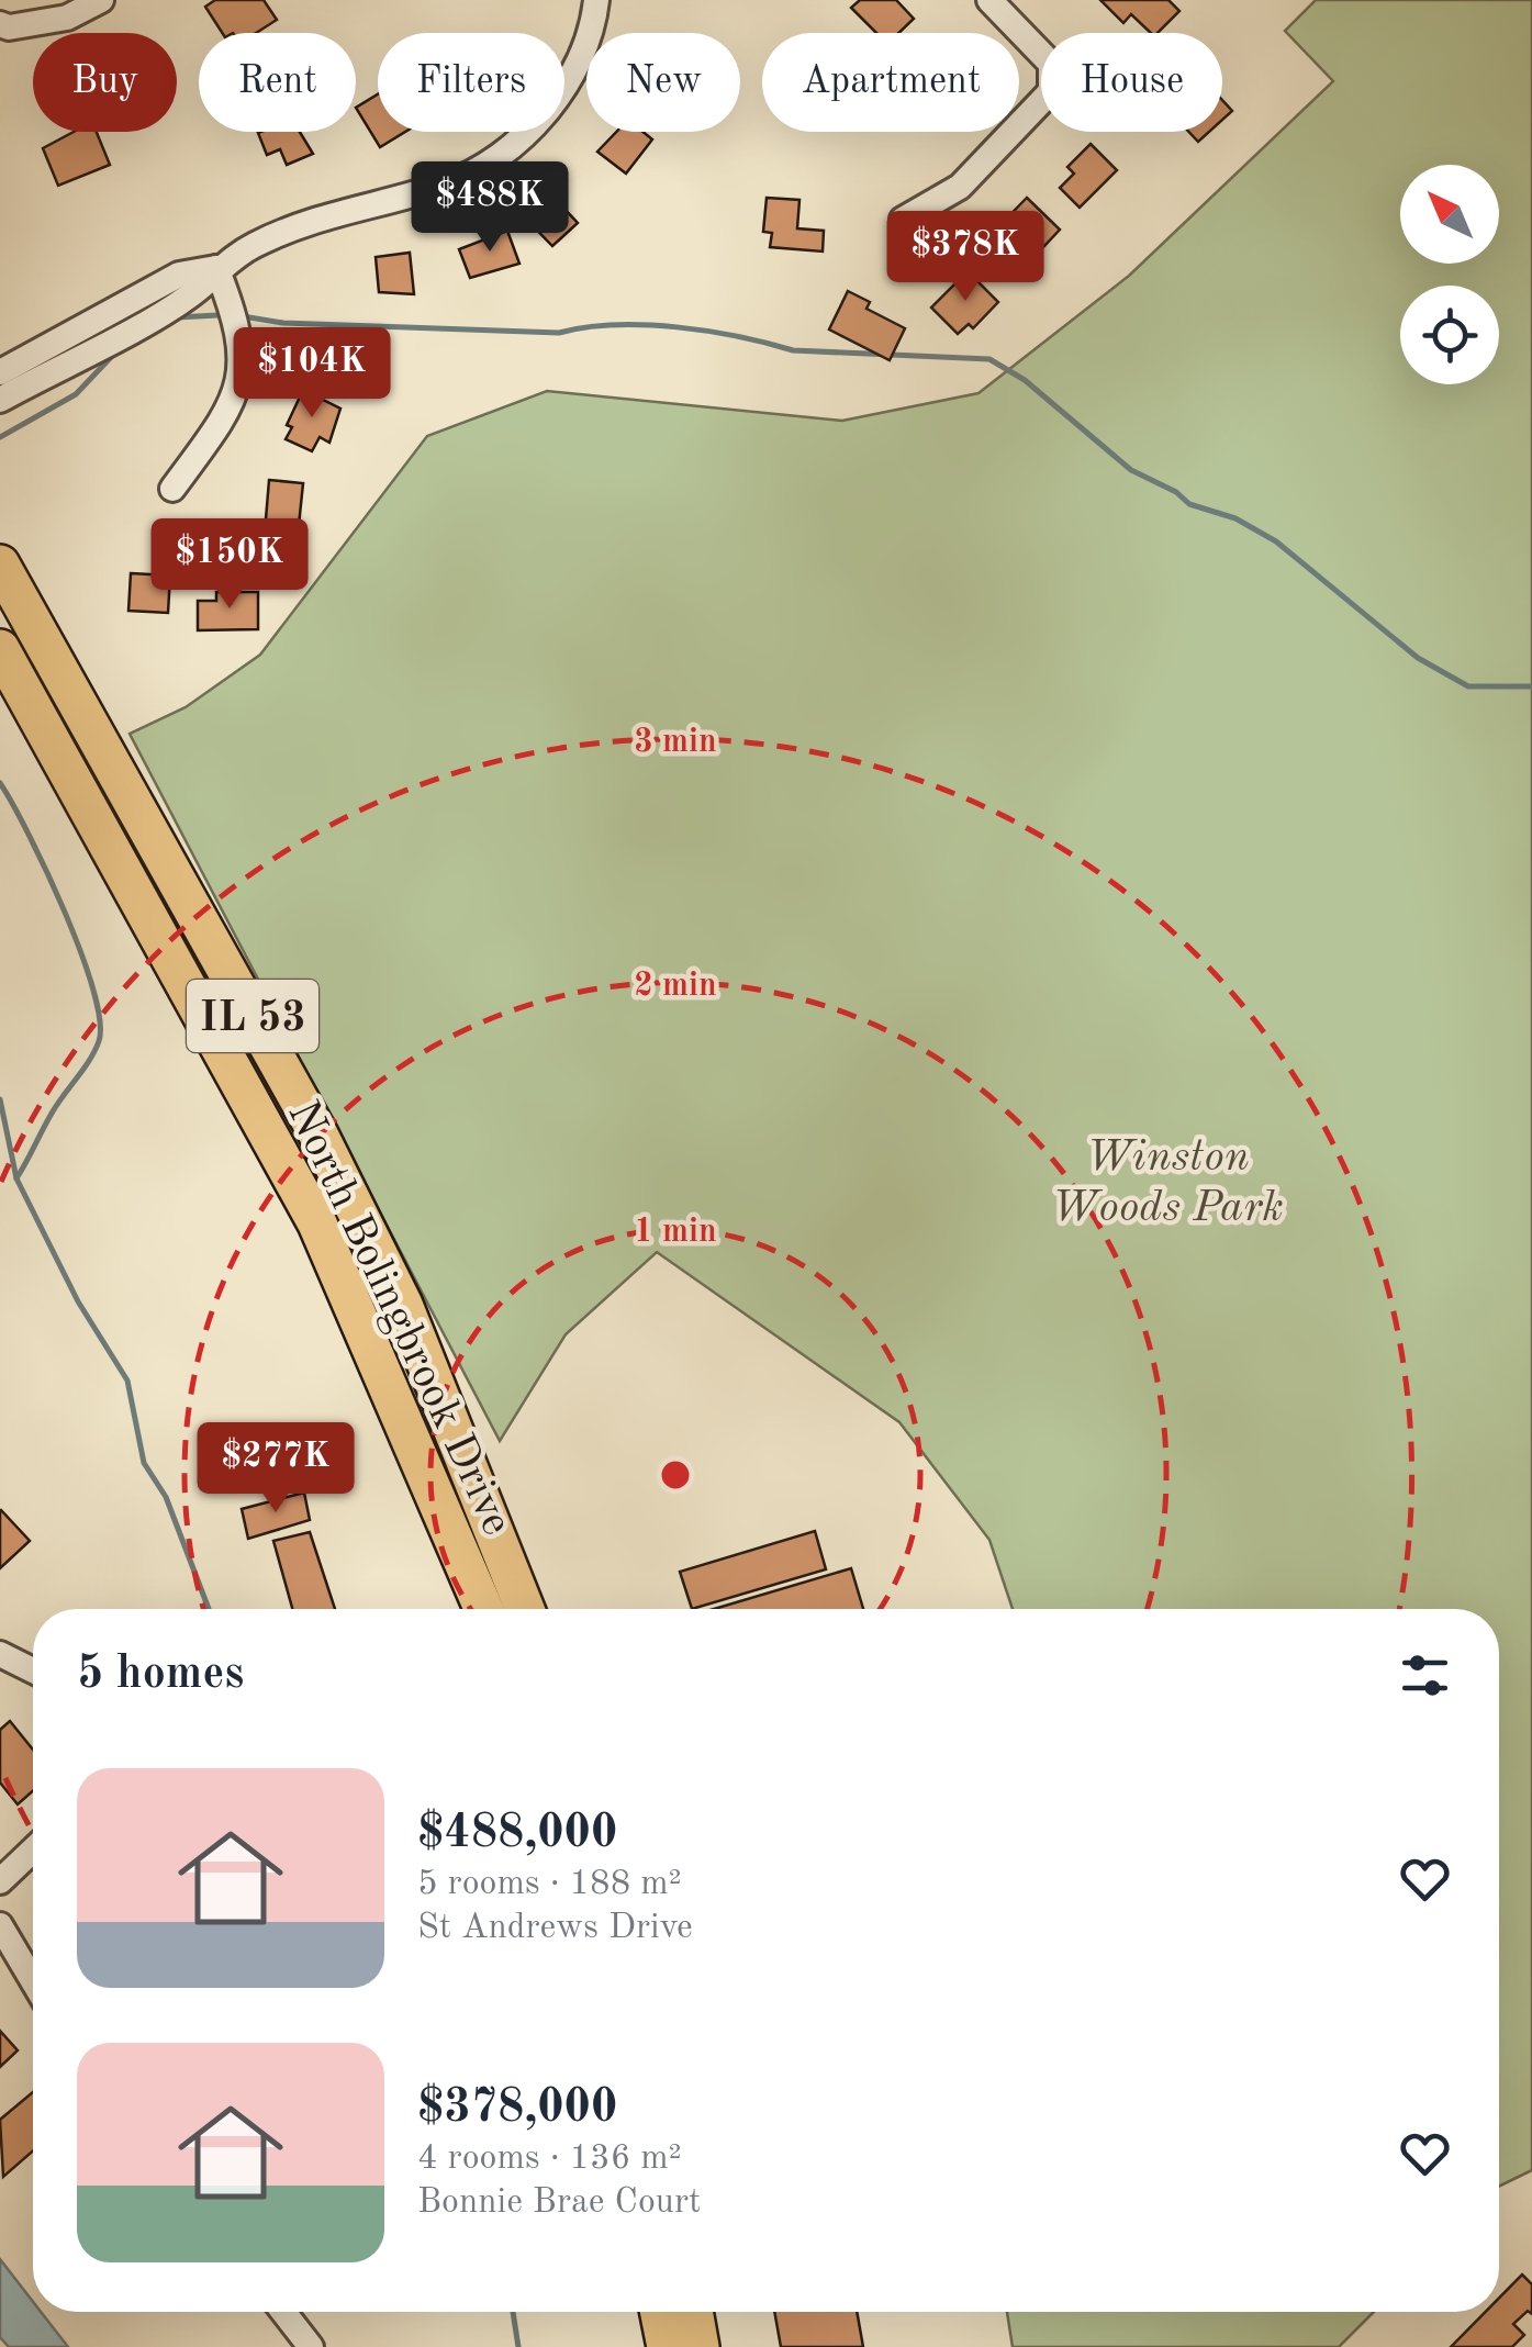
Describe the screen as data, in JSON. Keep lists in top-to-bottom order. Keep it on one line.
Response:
{"streets":{"main road":["IL 53","North Bolingbrook Drive"]},"parks":["Winston Woods Park"],"north":"top left","page":{"chip":["Buy","Rent","Filters","New","Apartment","House"],"price":["$488K","$378K","$104K","$150K","$277K"],"heading":"5 homes","list":[{"name":"$488,000","note":"5 rooms · 188 m² · St Andrews Drive"},{"name":"$378,000","note":"4 rooms · 136 m² · Bonnie Brae Court"}]},"rings":["3 min","2 min","1 min"]}
